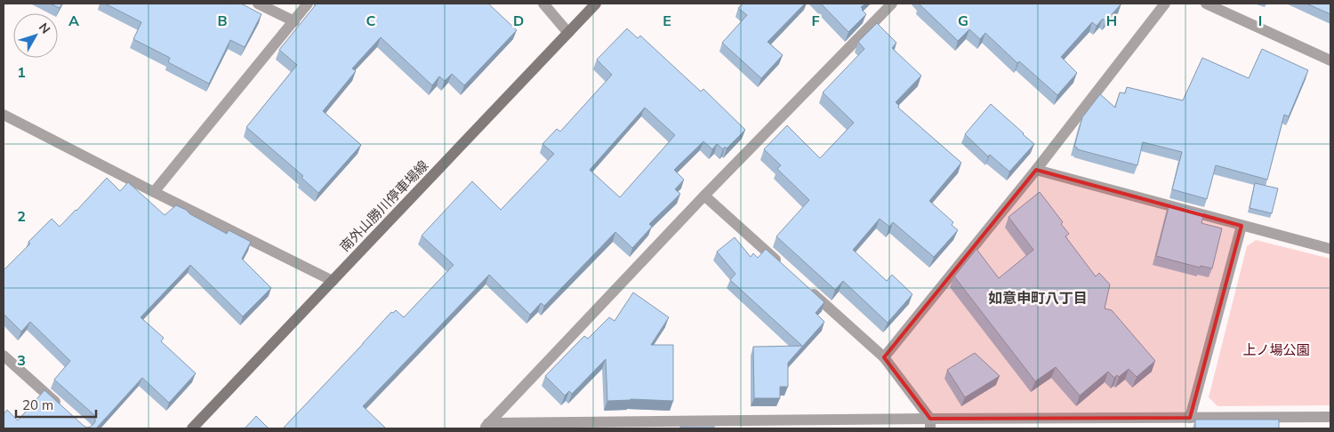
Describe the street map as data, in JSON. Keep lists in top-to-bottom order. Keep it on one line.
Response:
{"streets":{"main road":["南外山勝川停車場線"]},"districts":["如意申町八丁目"],"parks":["上ノ場公園"],"scale_bar":"20 m","north":"top right","grid":{"columns":["A","B","C","D","E","F","G","H","I"],"rows":["1","2","3"]}}
